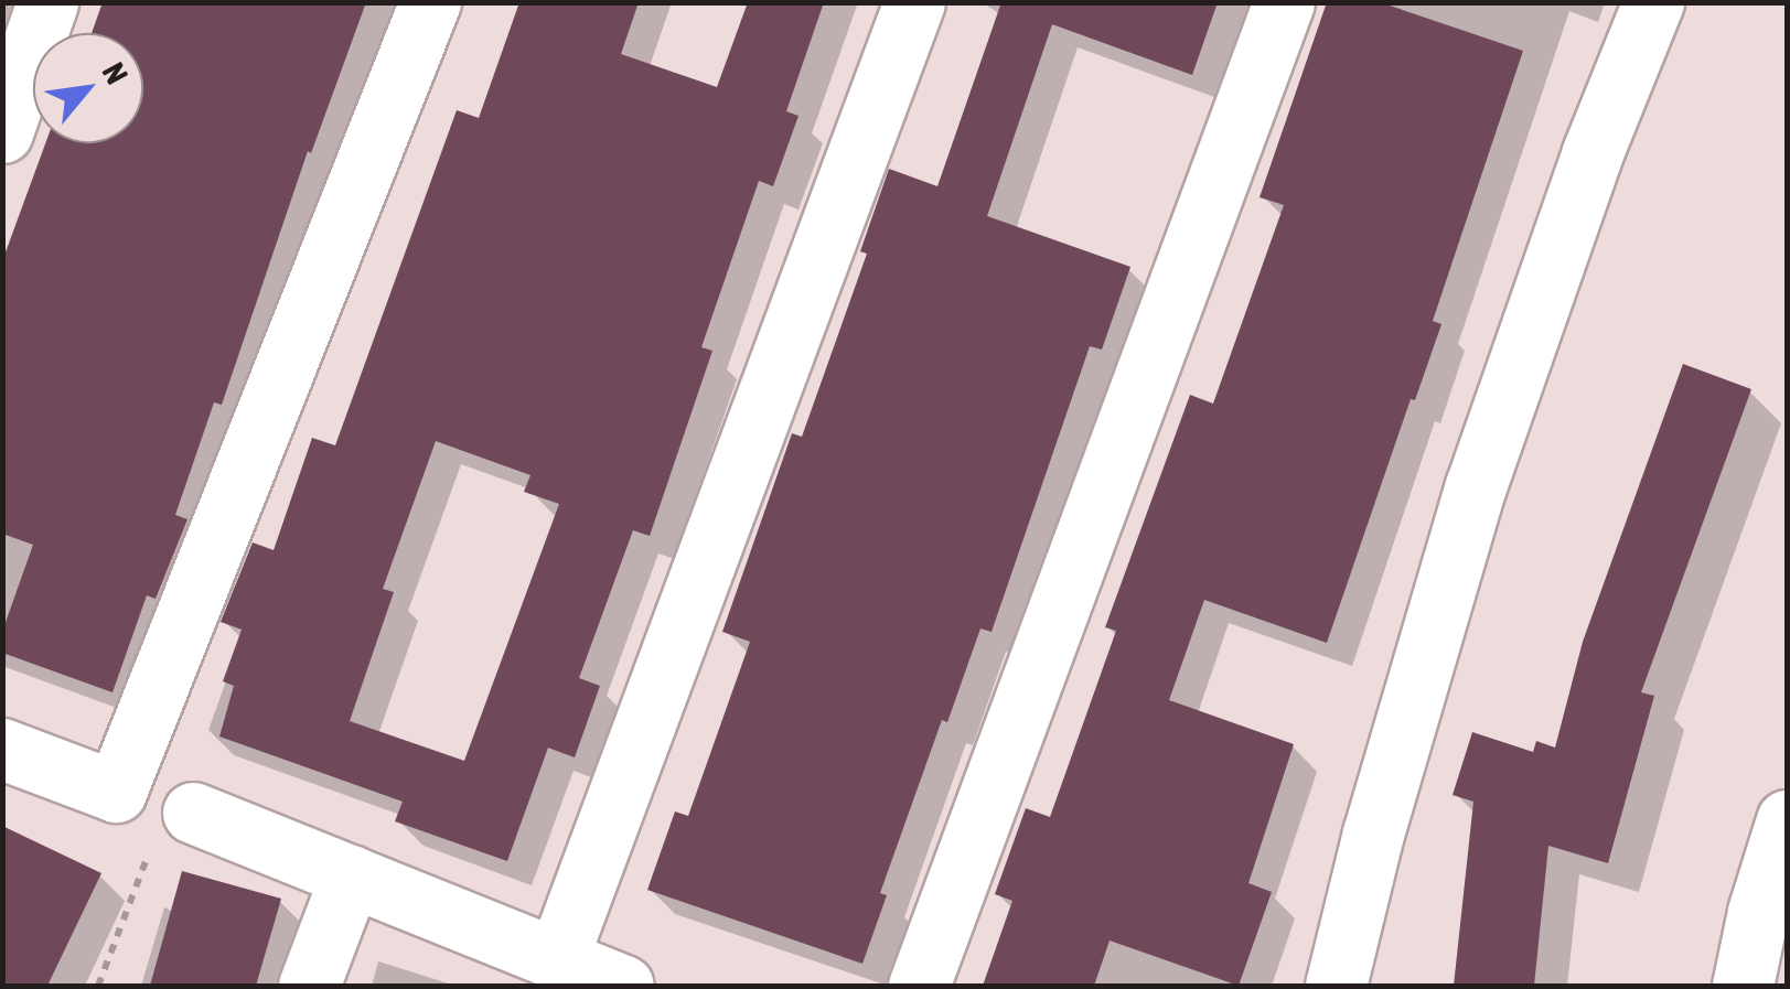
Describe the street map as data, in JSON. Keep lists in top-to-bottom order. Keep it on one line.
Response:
{"north":"top right"}
